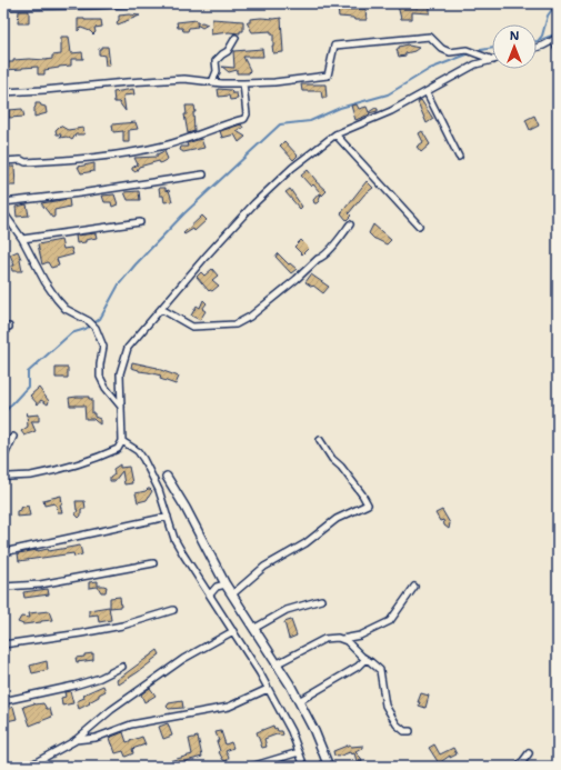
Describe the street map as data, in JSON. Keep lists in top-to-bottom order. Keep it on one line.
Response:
{"north":"top"}
